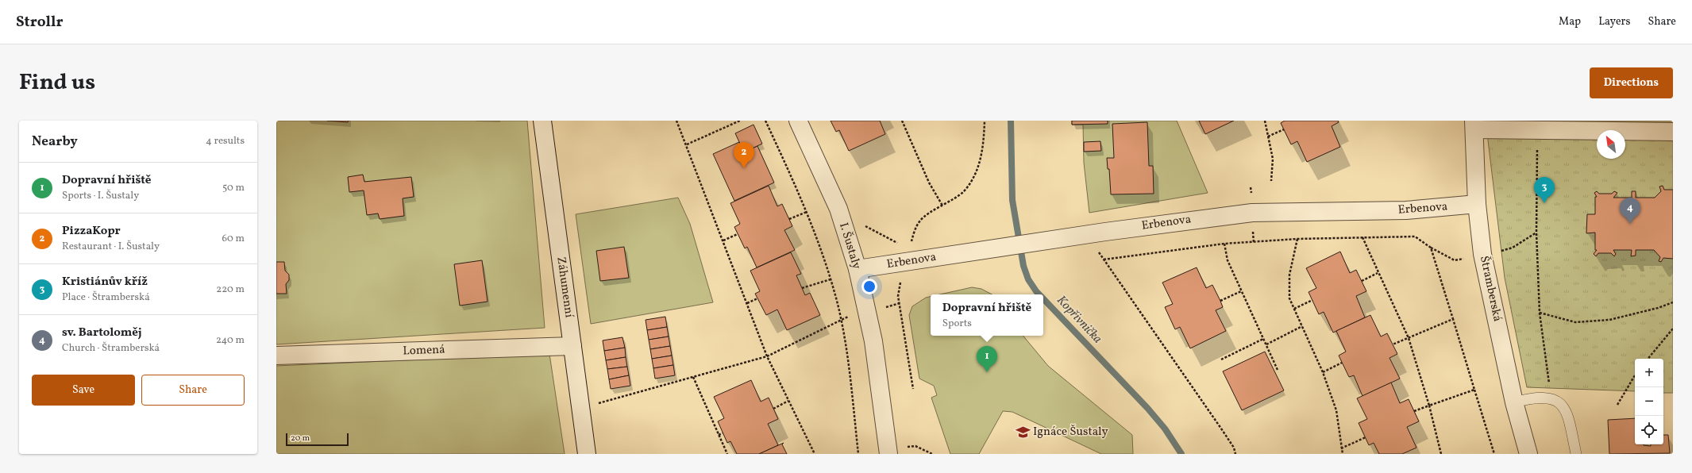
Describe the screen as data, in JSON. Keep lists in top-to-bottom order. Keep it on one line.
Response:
{"streets":{"street":["Erbenova","I. Šustaly","Záhumenní","Štramberská","Lomená"]},"crossings":[["Erbenova","I. Šustaly"],["Erbenova","Štramberská"],["Záhumenní","Lomená"]],"water":["Kopřivnička"],"places":{"school or university":["Ignáce Šustaly"]},"scale_bar":"20 m","north":"top left","page":{"header":"Strollr","nav":["Map","Layers","Share"],"title":"Find us","buttons":["Directions",["Save","Share"]],"heading":["Nearby","4 results"],"pins":["2","3","4","1"],"list":[{"mark":"1","name":"Dopravní hřiště","note":"Sports · I. Šustaly","value":"50 m"},{"mark":"2","name":"PizzaKopr","note":"Restaurant · I. Šustaly","value":"60 m"},{"mark":"3","name":"Kristiánův kříž","note":"Place · Štramberská","value":"220 m"},{"mark":"4","name":"sv. Bartoloměj","note":"Church · Štramberská","value":"240 m"}],"popup":["Dopravní hřiště","Sports"],"map_buttons":["+","−"],"scale":"20 m"}}
